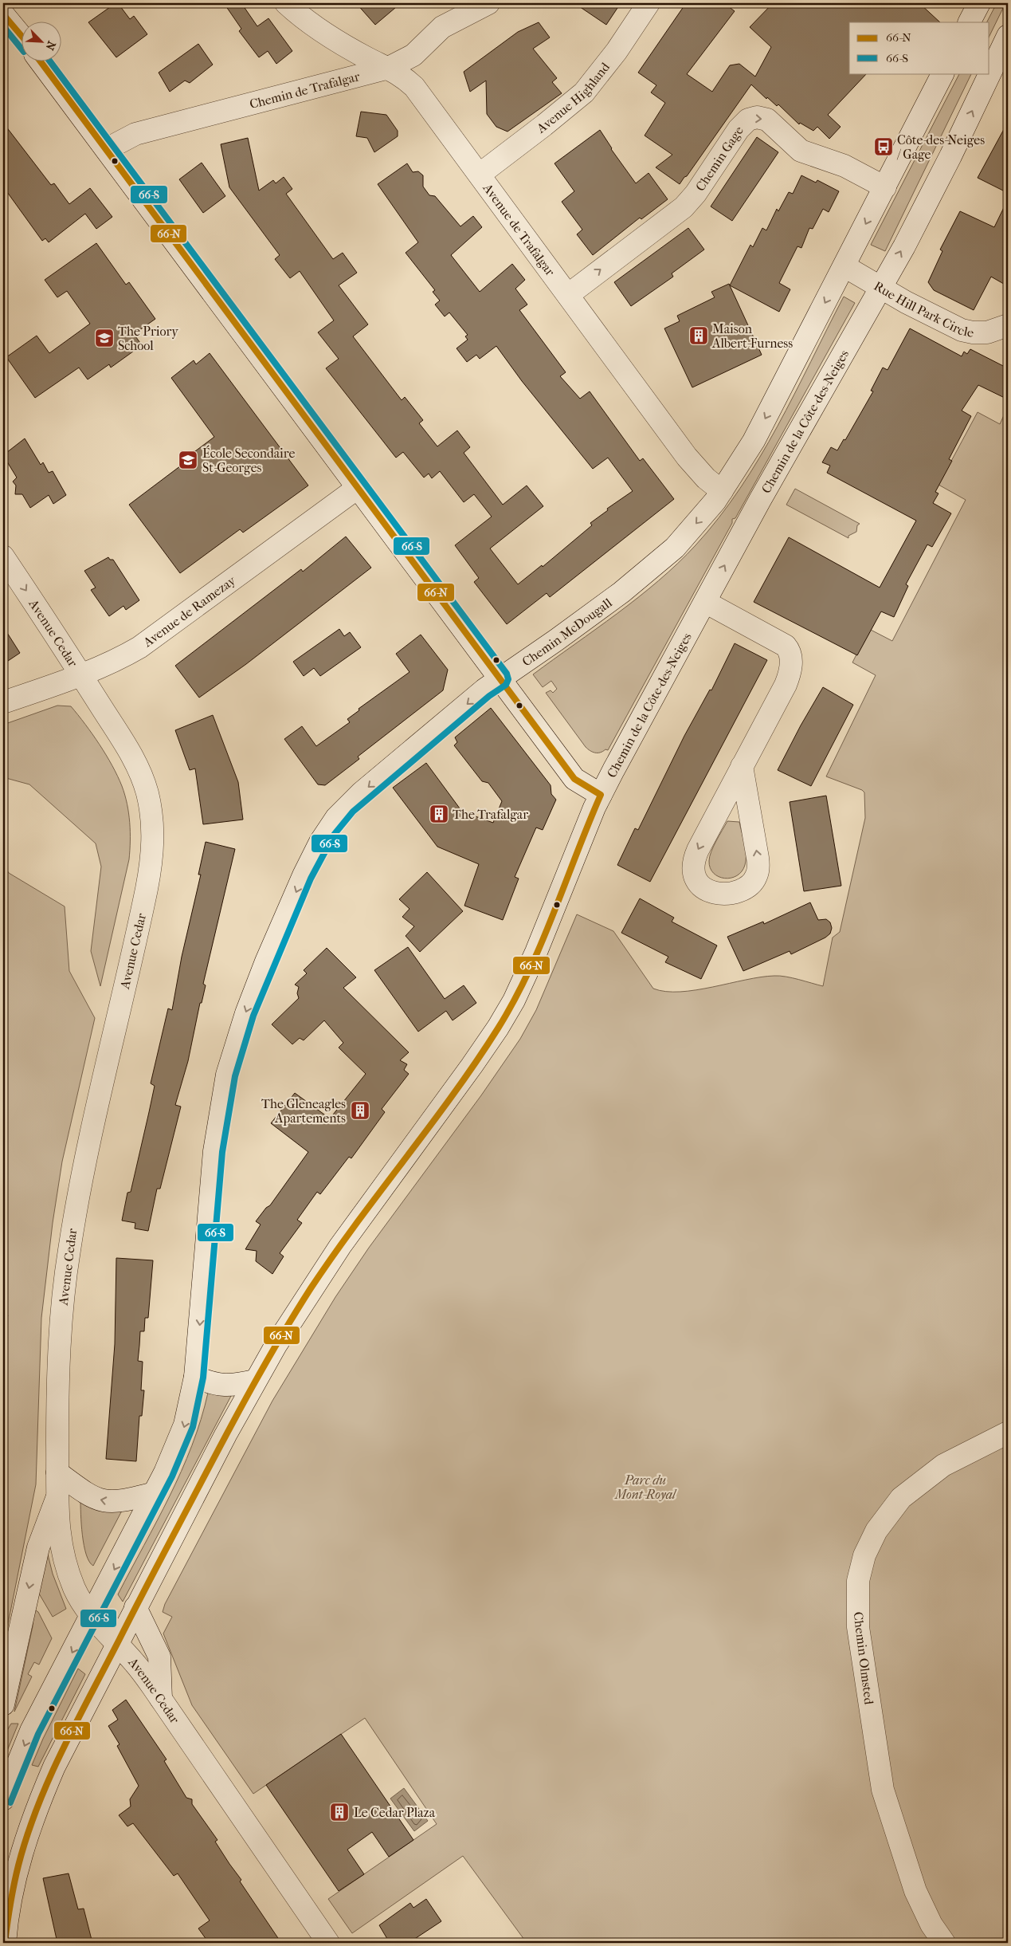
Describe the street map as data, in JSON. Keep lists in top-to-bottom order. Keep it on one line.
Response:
{"streets":{"main road":["Chemin de Trafalgar","Avenue Highland","Chemin Gage","Avenue de Trafalgar","Rue Hill Park Circle","Chemin de la Côte-des-Neiges","Avenue de Ramezay","Chemin McDougall","Avenue Cedar","Chemin Olmsted"]},"crossings":[["Chemin de Trafalgar","Avenue de Trafalgar"],["Avenue Highland","Avenue de Trafalgar"],["Chemin Gage","Avenue de Trafalgar"],["Avenue de Trafalgar","Chemin McDougall"],["Rue Hill Park Circle","Chemin de la Côte-des-Neiges"],["Chemin de la Côte-des-Neiges","Avenue Cedar"],["Avenue de Ramezay","Avenue Cedar"],["Chemin McDougall","Avenue Cedar"]],"one_way":["Chemin Gage","Chemin McDougall"],"parks":["Parc du Mont-Royal"],"places":{"bus stop":["Côte-des-Neiges / Gage"],"building":["Maison Albert-Furness","The Trafalgar","The Gleneagles Apartements","Le Cedar Plaza"],"school or university":["The Priory School","École Secondaire St-Georges"]},"lines":["transit line 66-N","transit line 66-S"],"legend":["66-N","66-S"],"north":"bottom right"}
